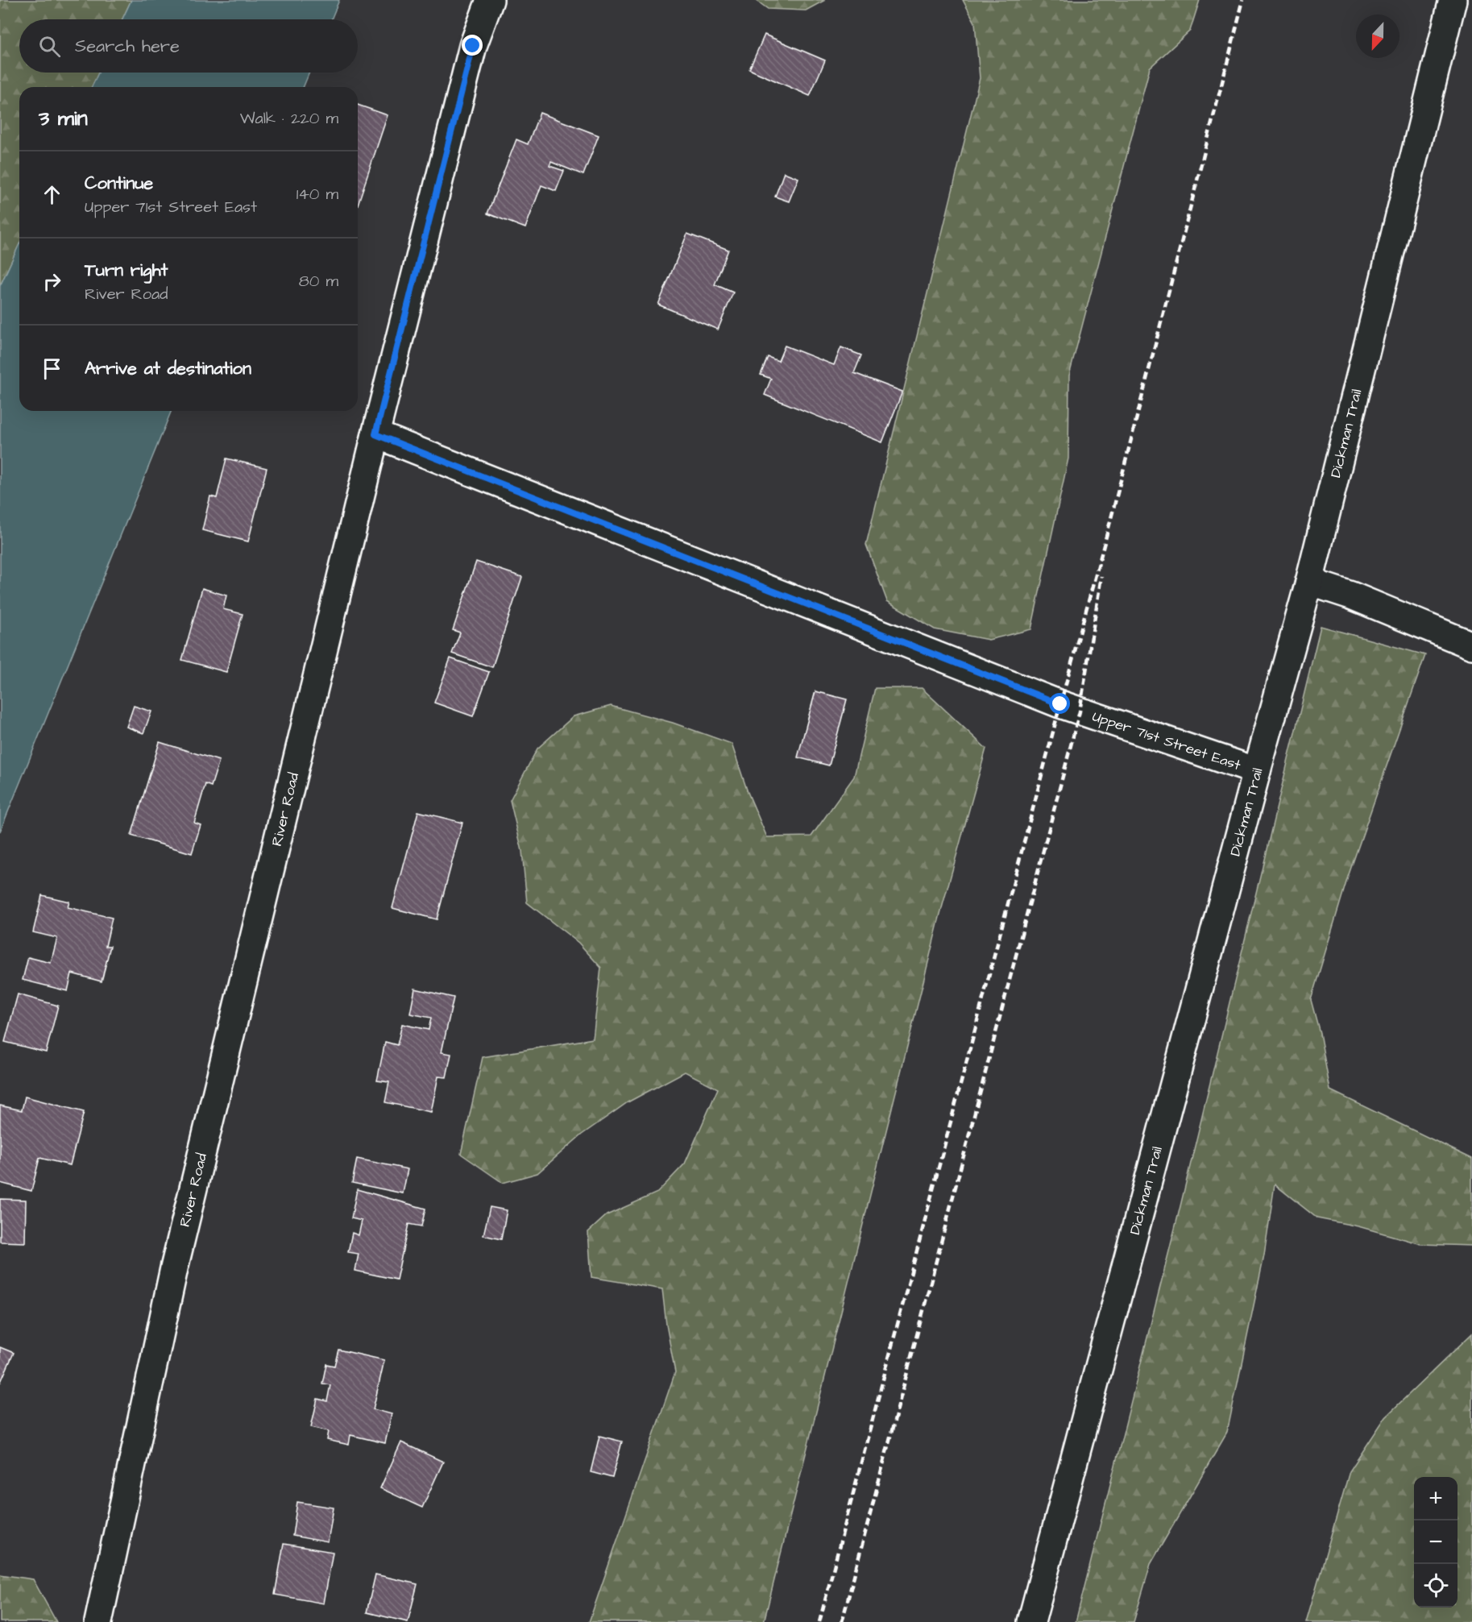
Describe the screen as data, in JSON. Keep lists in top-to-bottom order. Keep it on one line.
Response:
{"streets":{"street":["Dickman Trail","Upper 71st Street East","River Road"]},"crossings":[["Dickman Trail","Upper 71st Street East"],["Upper 71st Street East","River Road"]],"north":"bottom","page":{"search":"Search here","heading":["3 min","Walk · 220 m"],"list":[["Continue","Upper 71st Street East","140 m"],["Turn right","River Road","80 m"],"Arrive at destination"],"map_buttons":["+","−"]}}
